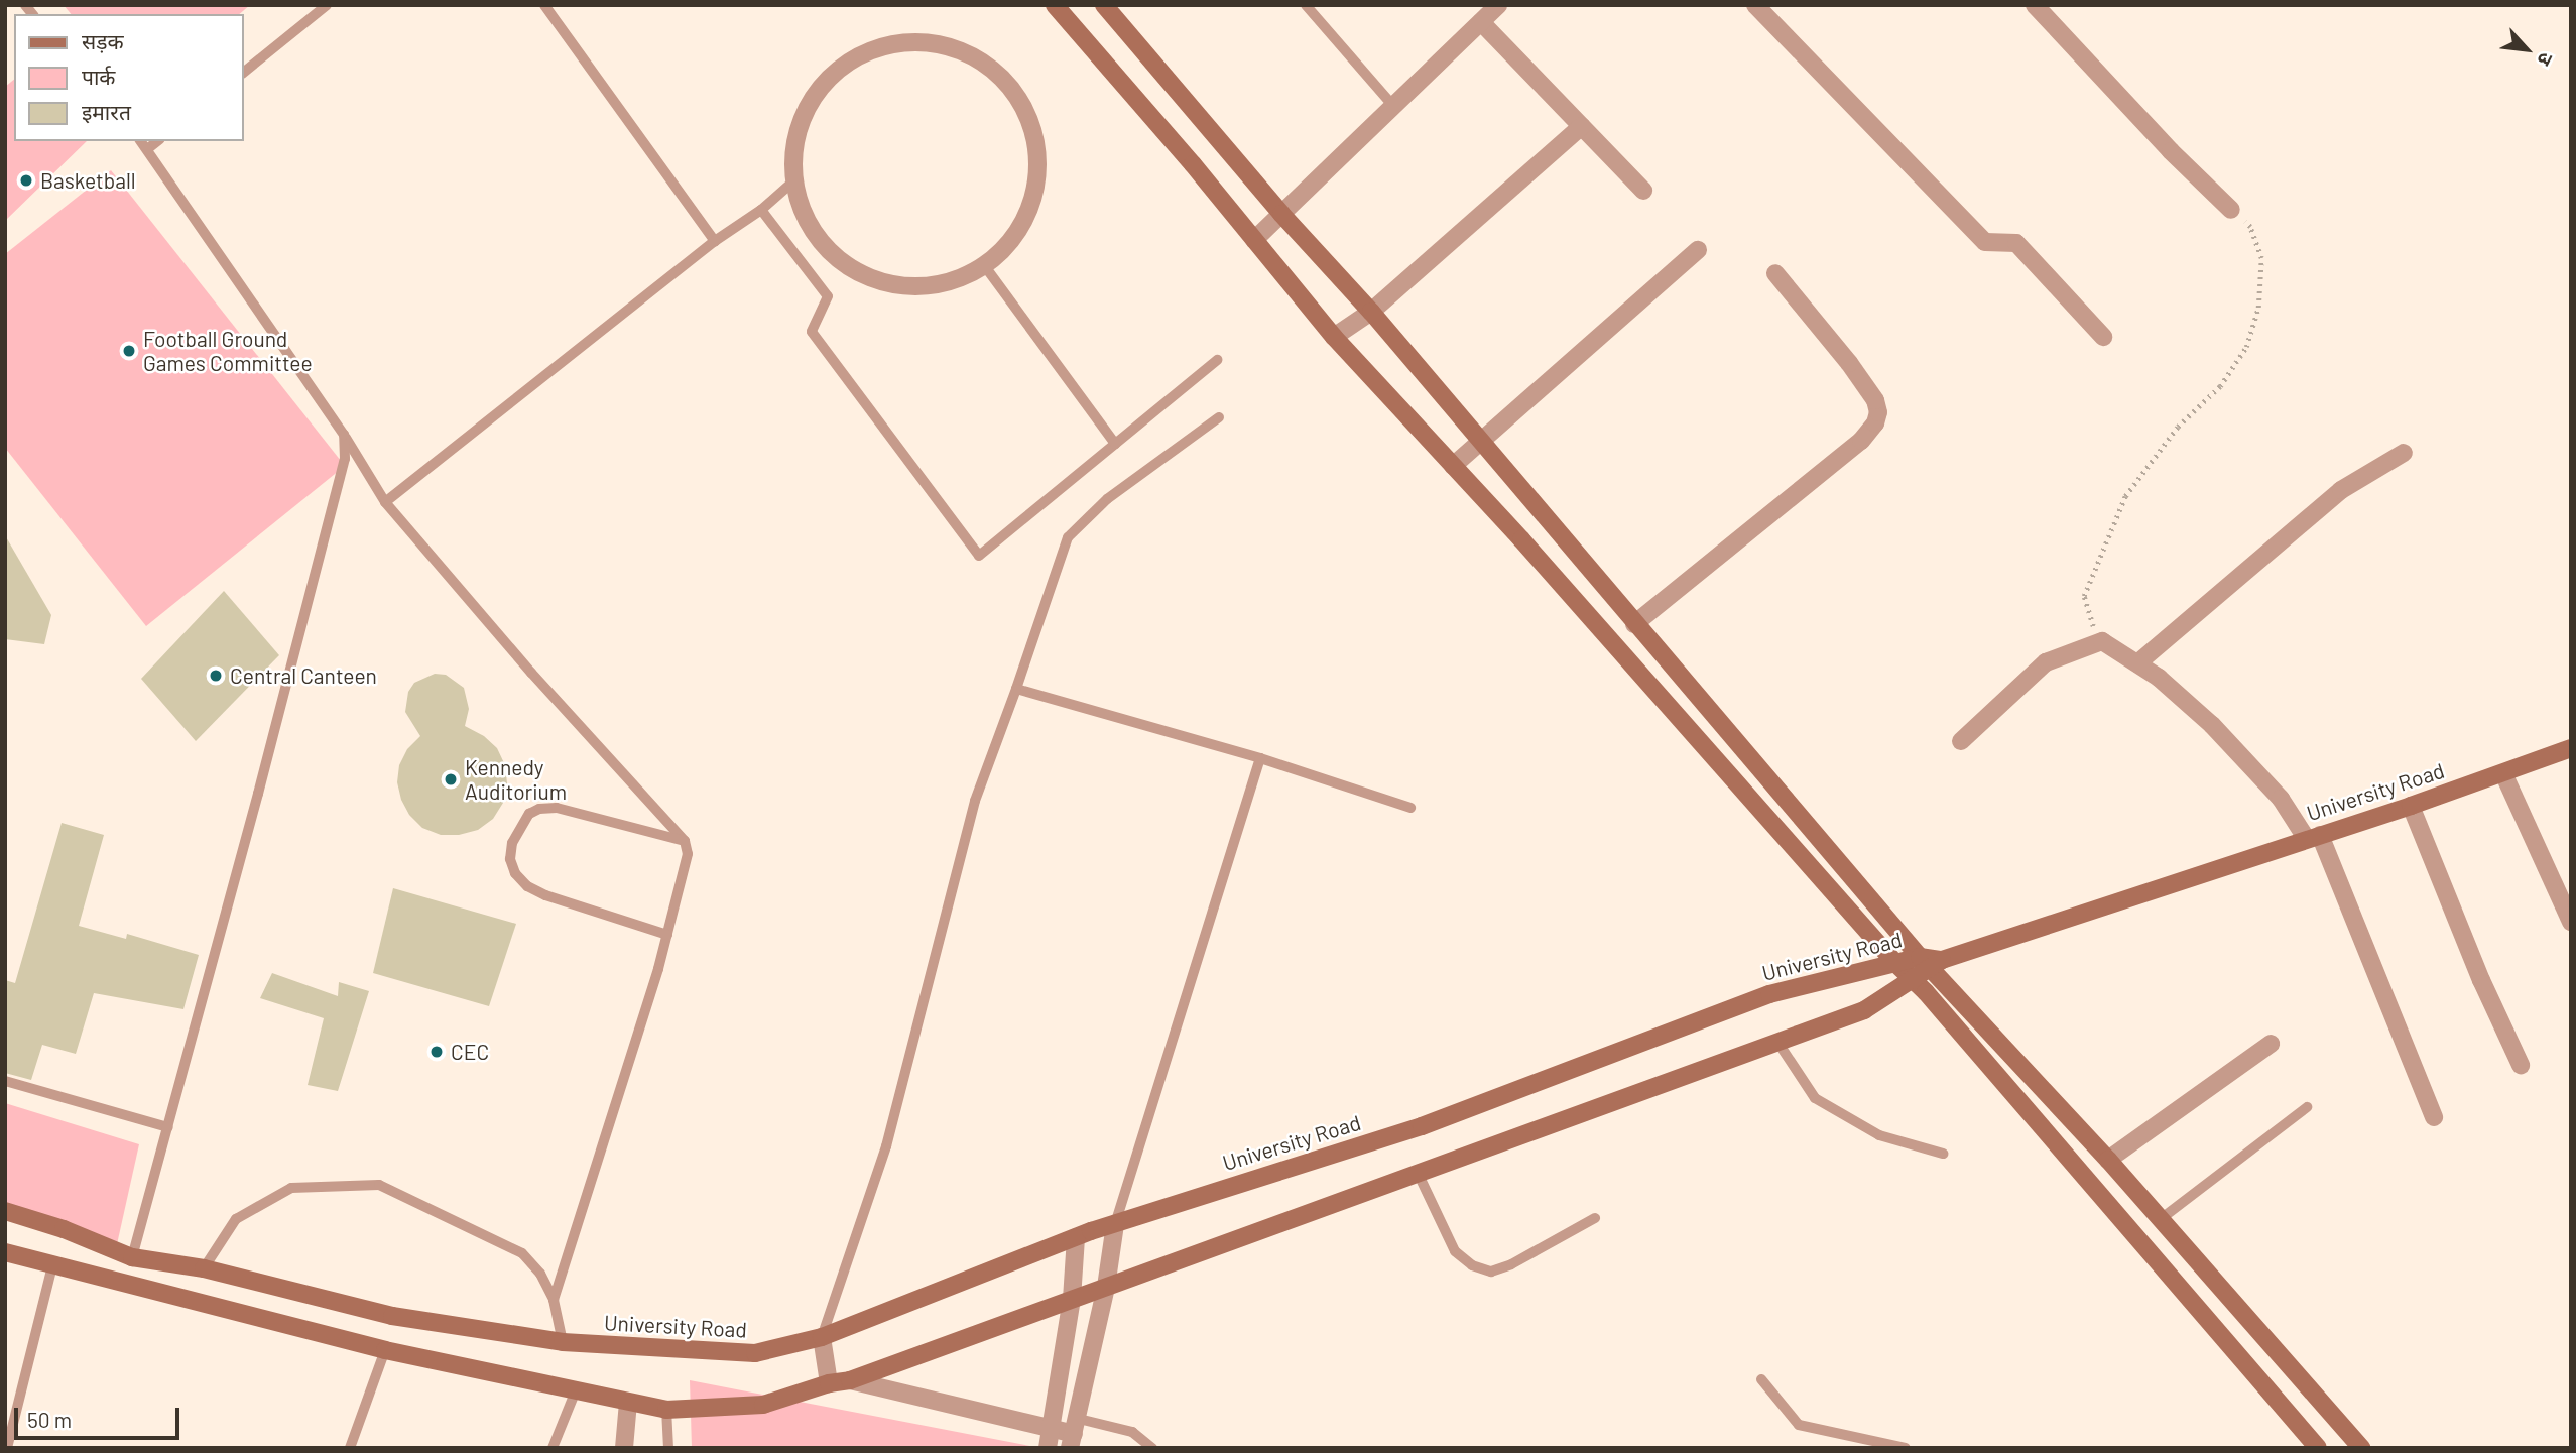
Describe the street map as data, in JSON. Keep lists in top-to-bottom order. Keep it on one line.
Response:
{"streets":{"main road":["University Road"]},"places":["Basketball","Football Ground Games Committee","Central Canteen","Kennedy Auditorium","CEC"],"legend":["सड़क","पार्क","इमारत"],"scale_bar":"50 m","north":"bottom right"}
